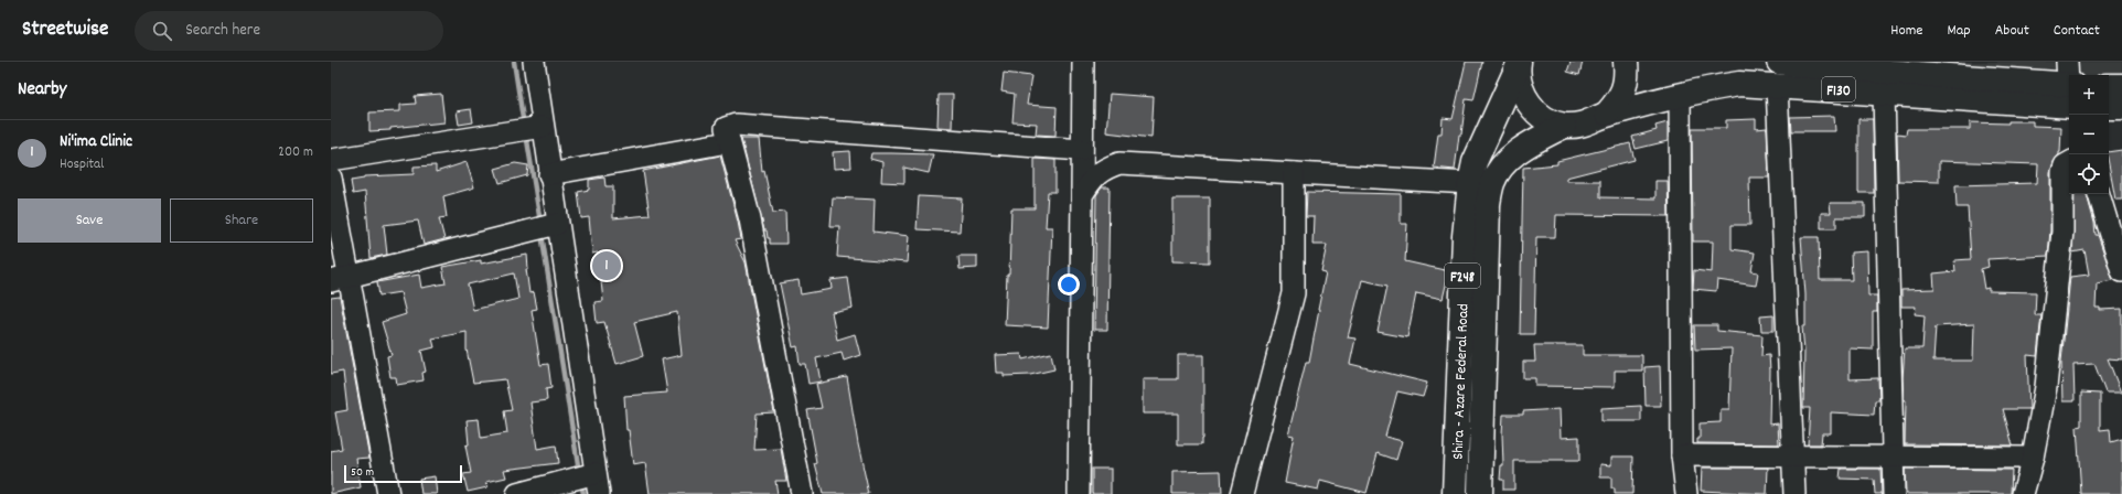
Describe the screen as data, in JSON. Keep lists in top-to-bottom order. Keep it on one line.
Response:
{"streets":{"main road":["F130","F248","Shira - Azare Federal Road"]},"crossings":[["F130","Shira - Azare Federal Road"]],"scale_bar":"50 m","page":{"header":"Streetwise","search":"Search here","nav":["Home","Map","About","Contact"],"heading":"Nearby","map_buttons":["+","−"],"list":[{"mark":"1","name":"Ni'ima Clinic","note":"Hospital","value":"200 m"}],"buttons":["Save","Share"],"pins":"1","scale":"50 m"}}
